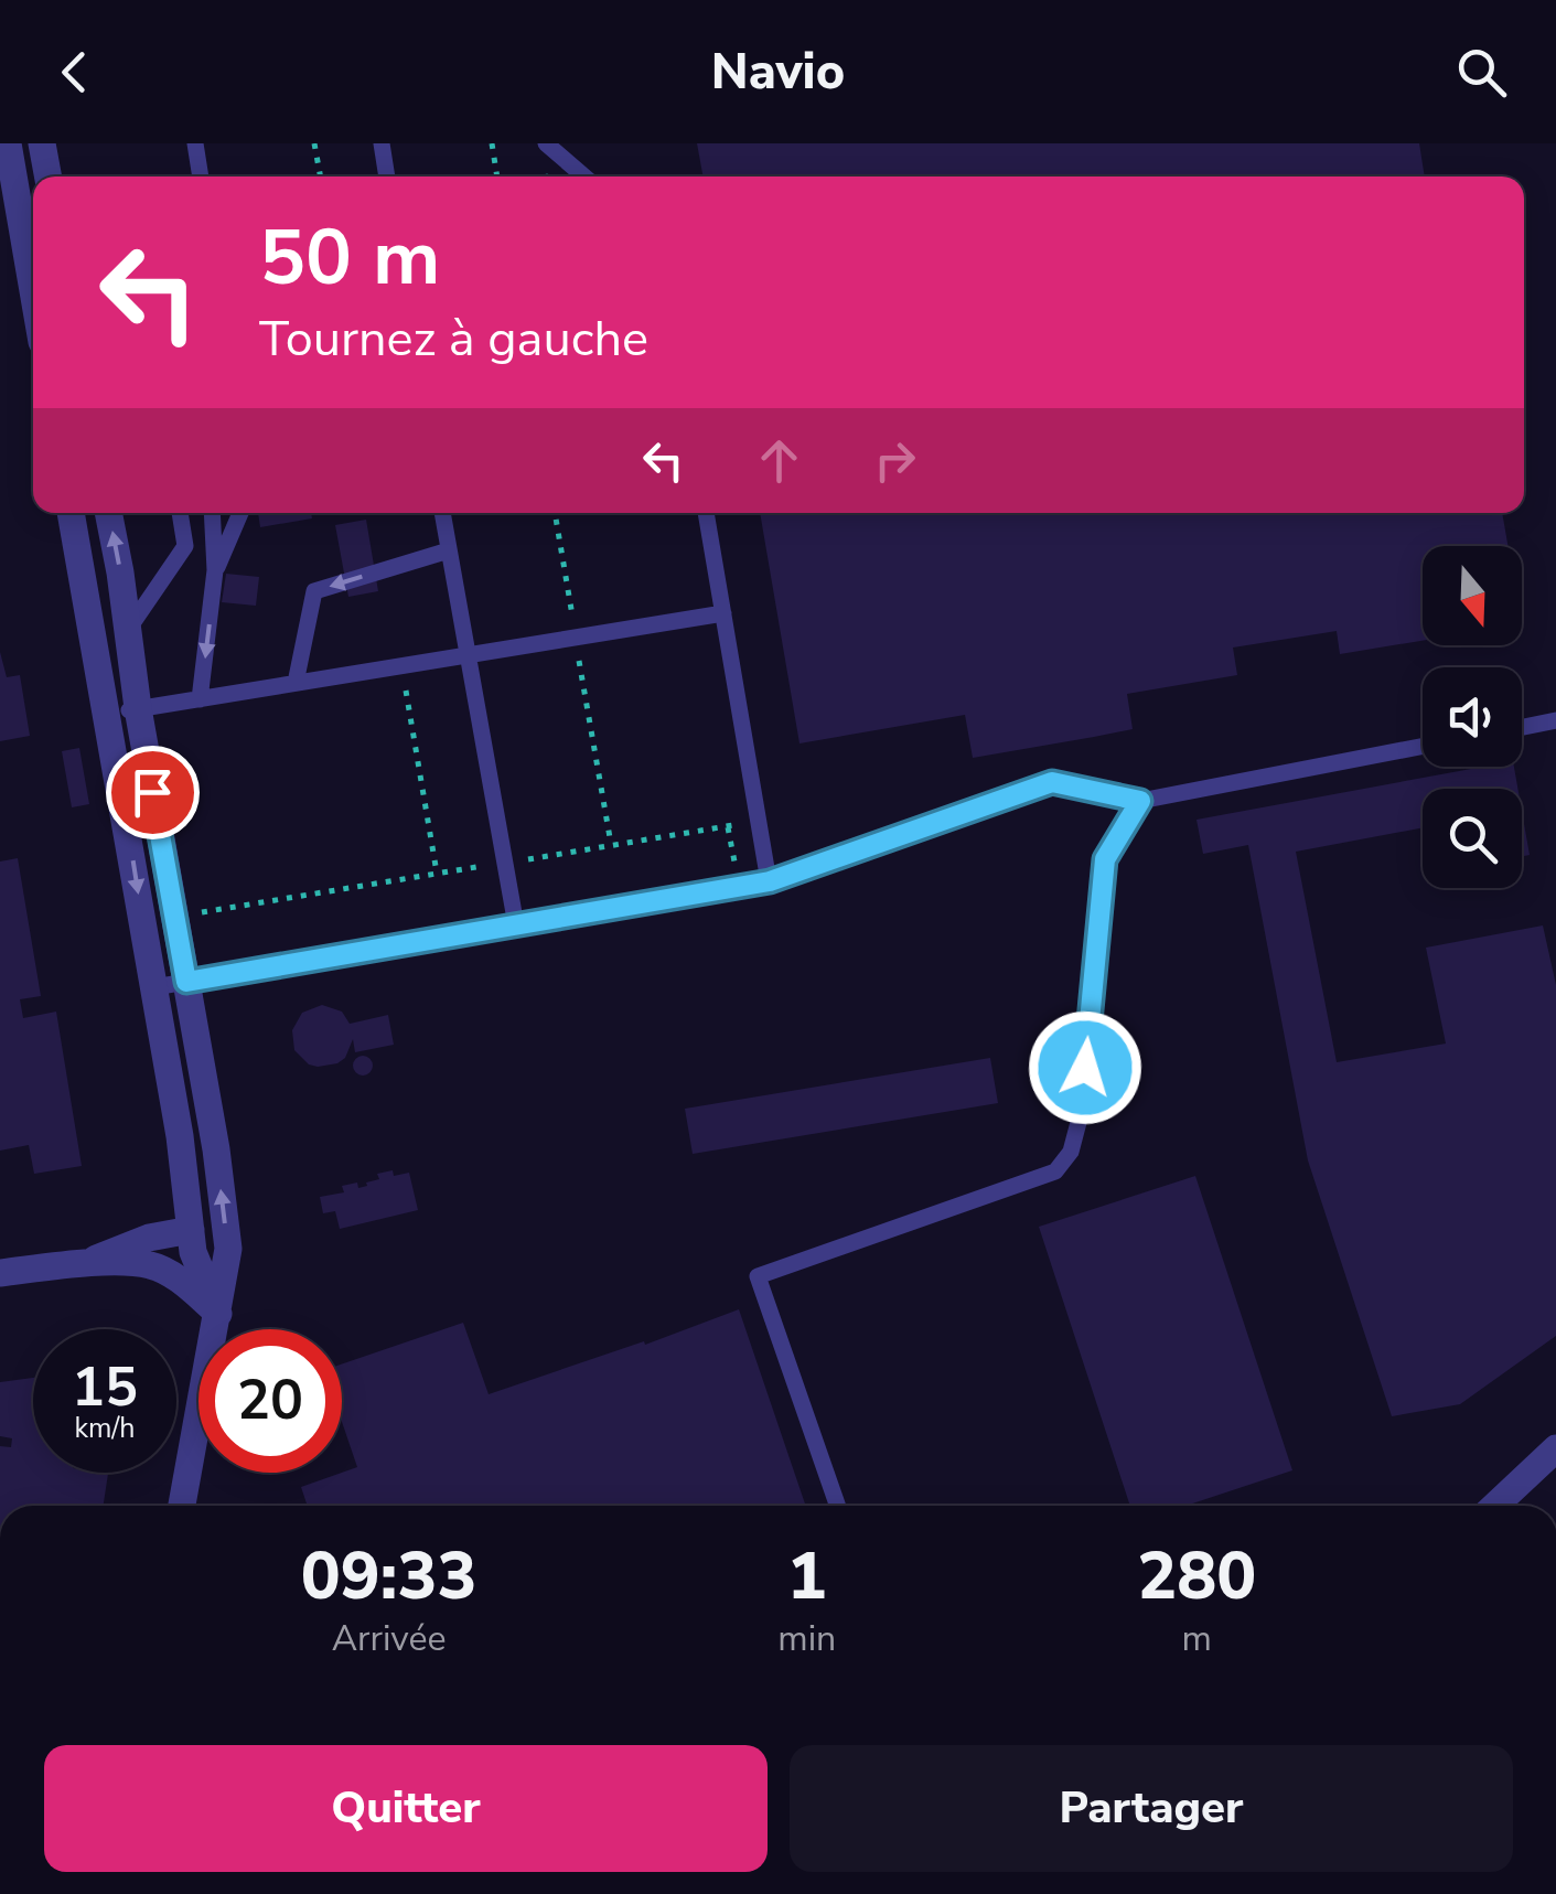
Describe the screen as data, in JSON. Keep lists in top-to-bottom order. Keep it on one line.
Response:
{"north":"bottom","page":{"header":"Navio","turn":["50 m","Tournez à gauche"],"speed":"15 km/h","limit":"20","eta":["09:33","Arrivée","1","min","280","m"],"buttons":["Quitter","Partager"]}}
